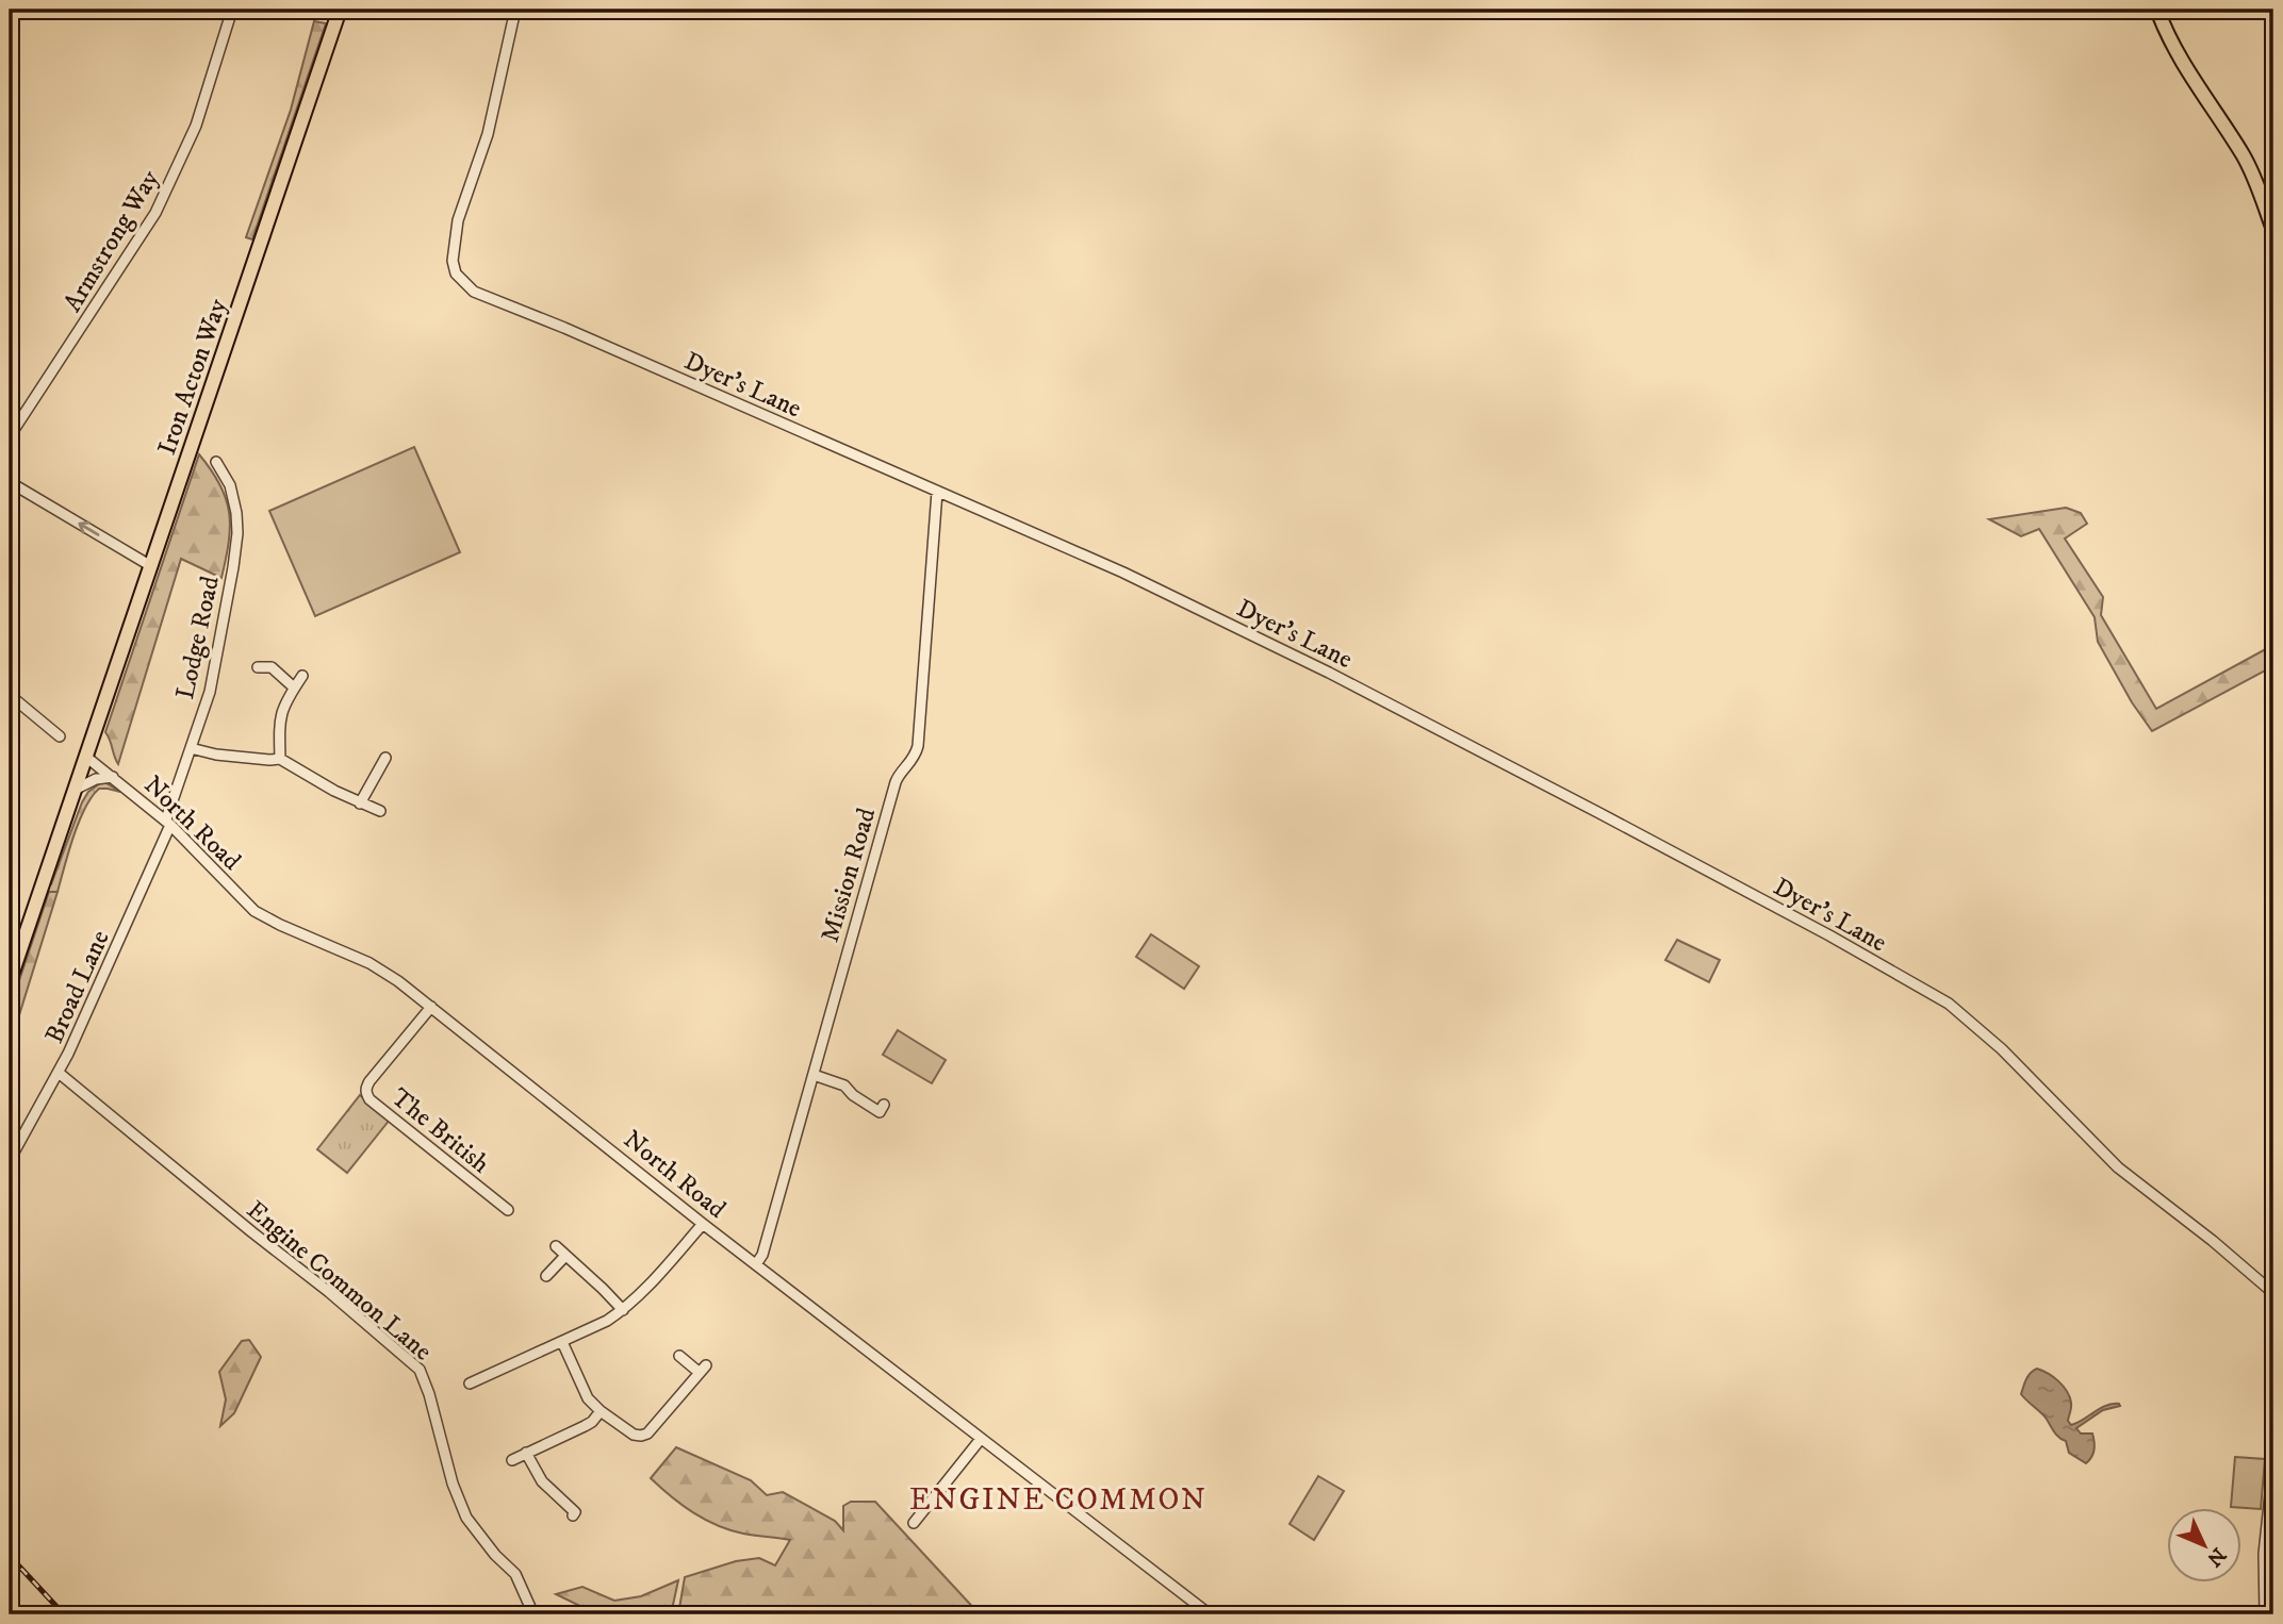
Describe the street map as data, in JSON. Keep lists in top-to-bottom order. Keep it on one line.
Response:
{"streets":{"main road":["Iron Acton Way"],"street":["Armstrong Way","Dyer's Lane","Lodge Road","North Road","Mission Road","Broad Lane","The British","Engine Common Lane"]},"crossings":[["Iron Acton Way","North Road"],["Dyer's Lane","Mission Road"],["Lodge Road","North Road"],["Lodge Road","Broad Lane"],["North Road","Mission Road"],["North Road","Broad Lane"],["North Road","The British"],["Broad Lane","Engine Common Lane"]],"districts":["ENGINE COMMON"],"north":"bottom right"}
